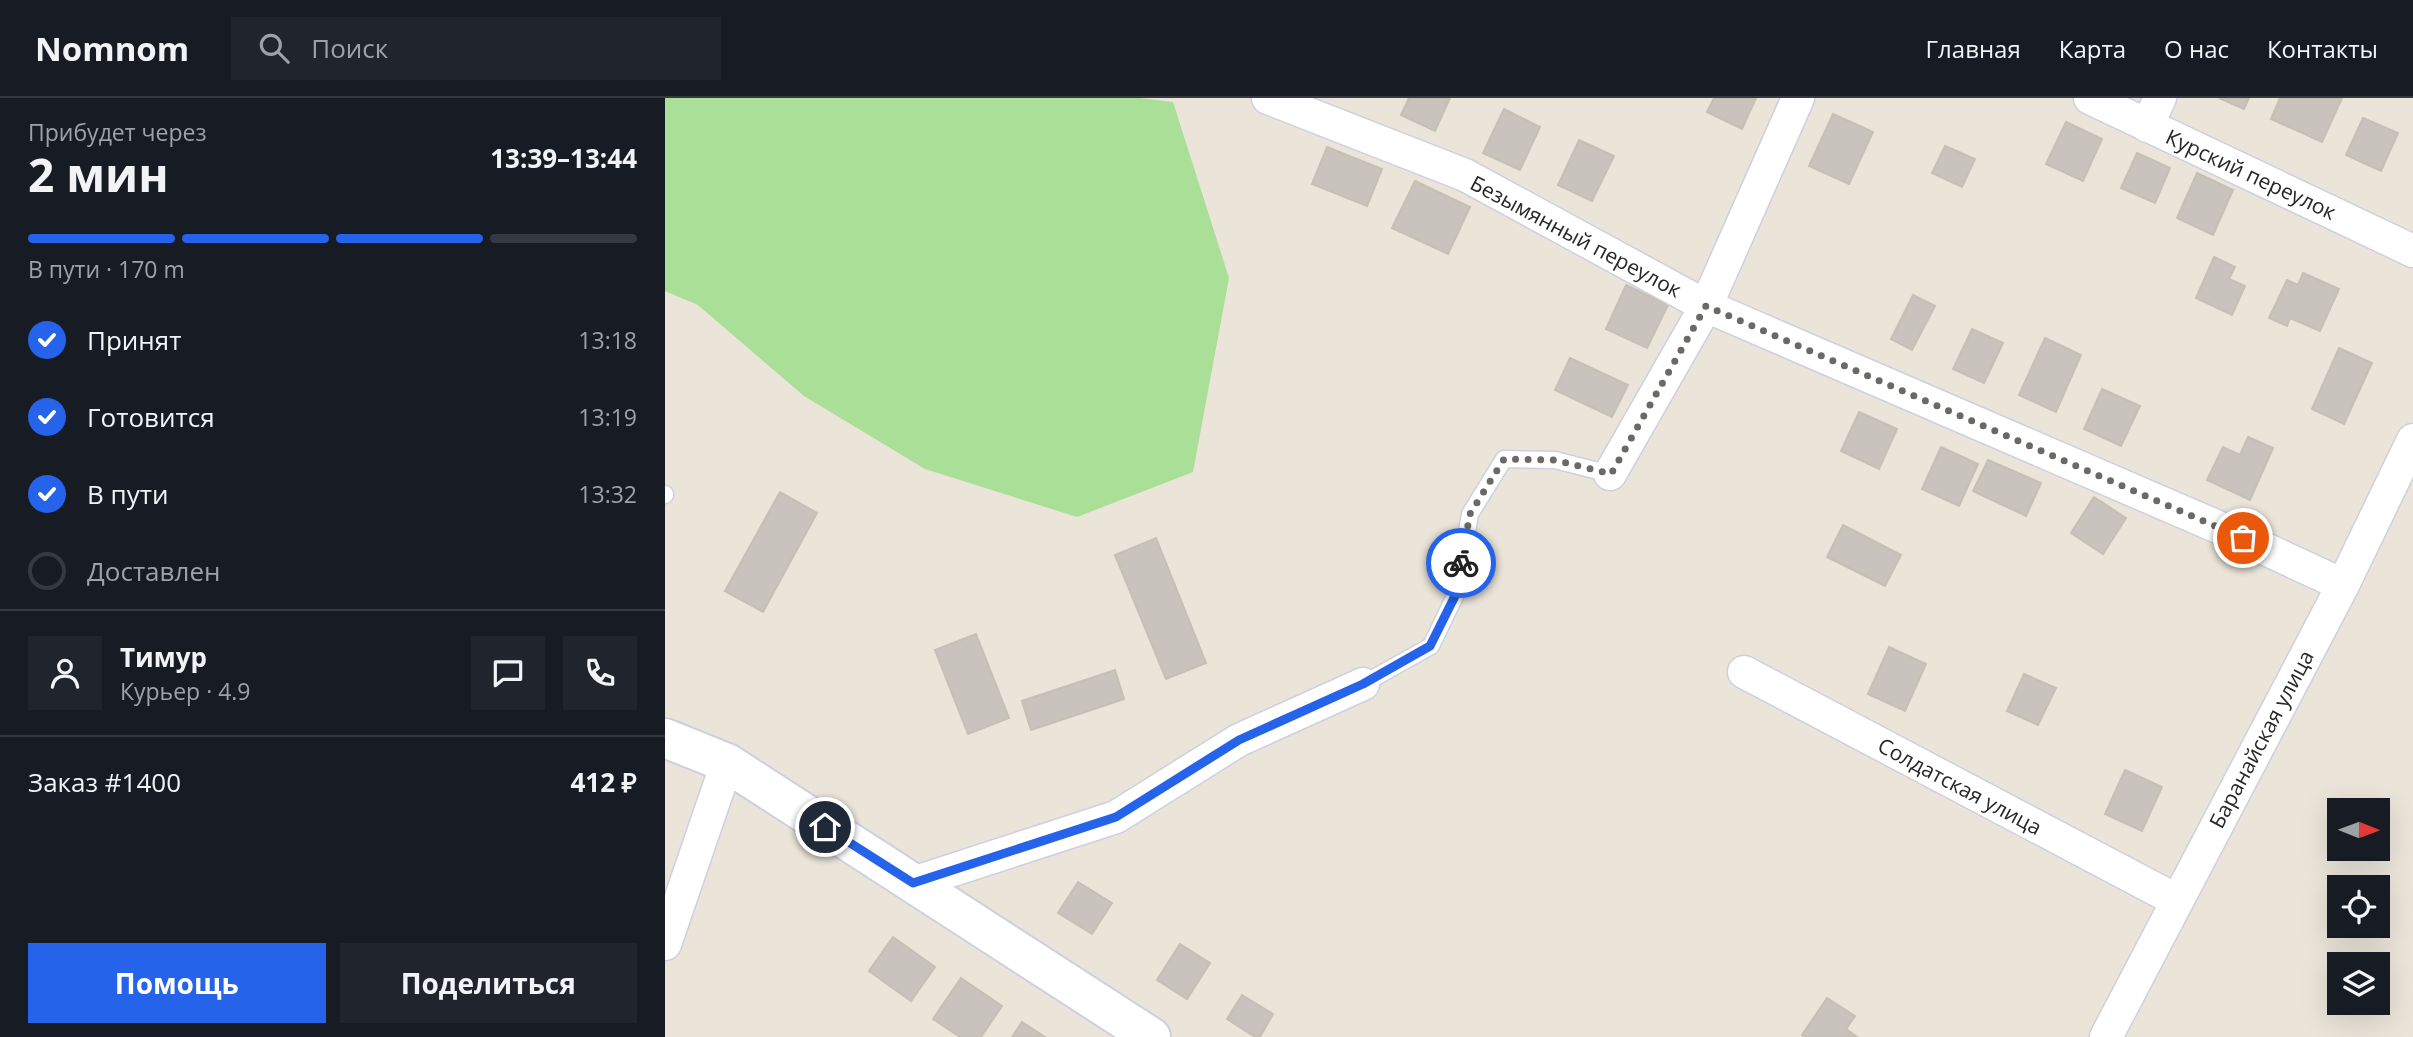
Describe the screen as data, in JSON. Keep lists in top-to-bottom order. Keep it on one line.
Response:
{"streets":{"street":["Курский переулок","Безымянный переулок","Баранайская улица","Солдатская улица"]},"crossings":[["Безымянный переулок","Баранайская улица"],["Баранайская улица","Солдатская улица"]],"north":"right","page":{"header":"Nomnom","search":"Поиск","nav":["Главная","Карта","О нас","Контакты"],"heading":["2 мин","Прибудет через","13:39–13:44"],"panel":["Тимур","Курьер · 4.9","Заказ #1400","412 ₽"],"bar":"В пути · 170 m","list":[["Принят","13:18"],["Готовится","13:19"],["В пути","13:32"],"Доставлен"],"buttons":["Помощь","Поделиться"]}}
